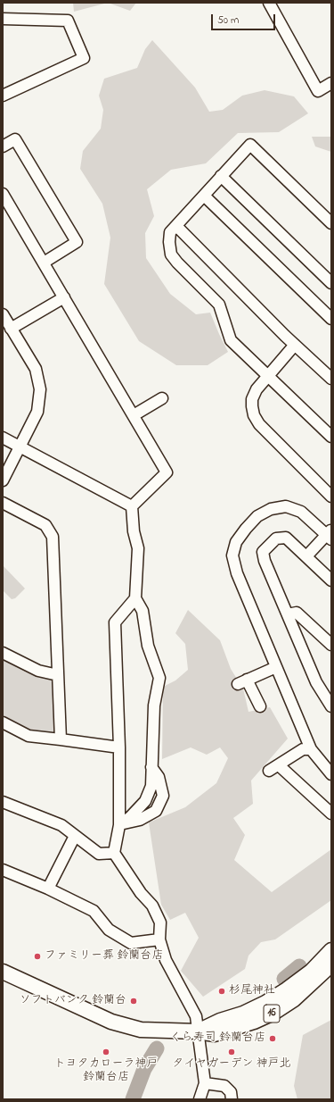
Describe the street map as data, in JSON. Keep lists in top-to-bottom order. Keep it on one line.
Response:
{"streets":{"main road":["16"]},"places":["ファミリー葬 鈴蘭台店","杉尾神社","ソフトバンク 鈴蘭台","くら寿司 鈴蘭台店","トヨタカローラ神戸 鈴蘭台店","タイヤガーデン 神戸北"],"scale_bar":"50 m"}
